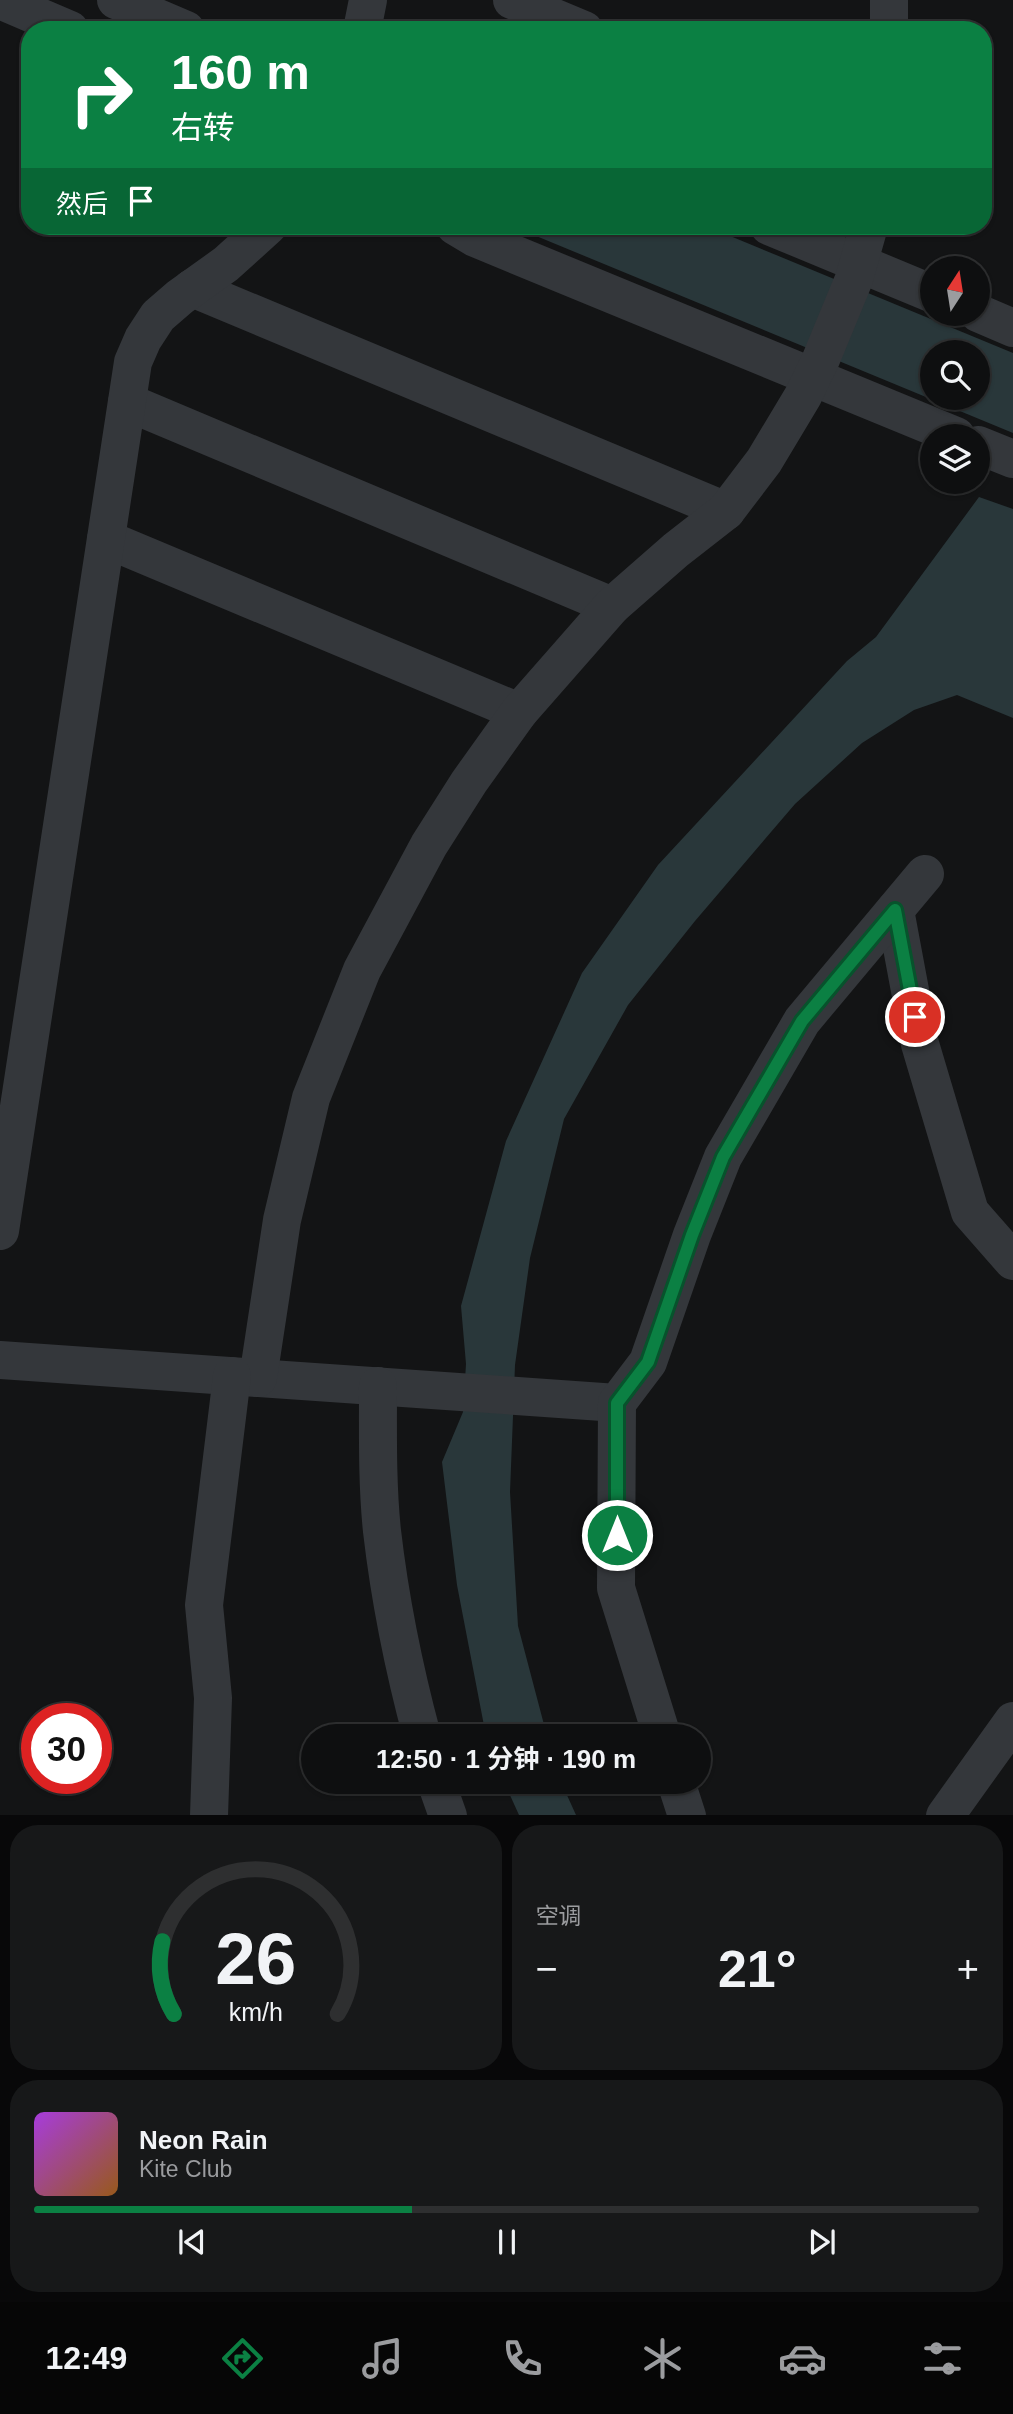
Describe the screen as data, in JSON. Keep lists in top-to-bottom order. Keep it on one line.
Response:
{"north":"top","page":{"turn":["160 m","右转"],"then":"然后","limit":"30","trip":"12:50 · 1 分钟 · 190 m","tile":"空调","heat":["−","21°","+"],"song":["Neon Rain","Kite Club"],"tabs":"12:49","gauge":["26","km/h"]}}
